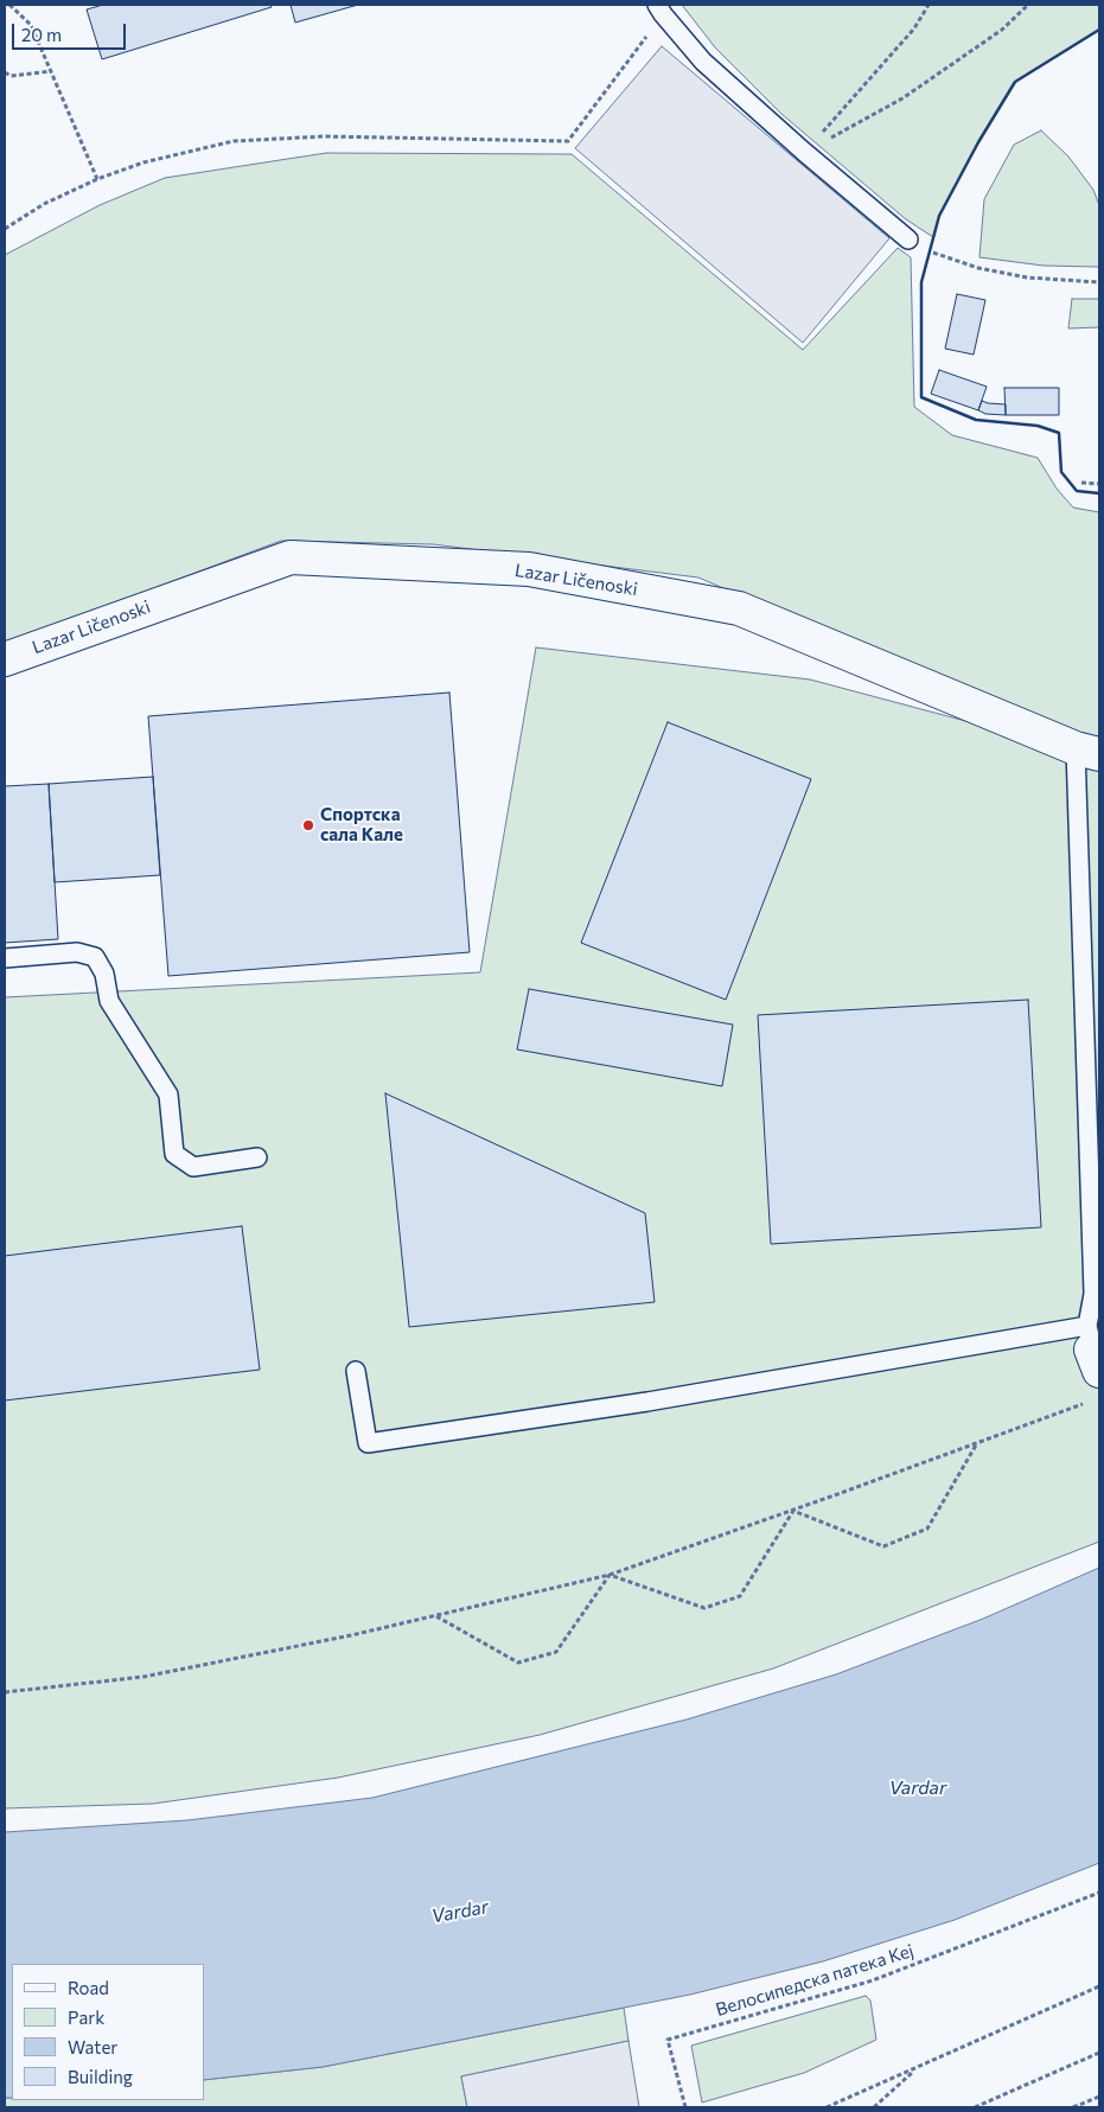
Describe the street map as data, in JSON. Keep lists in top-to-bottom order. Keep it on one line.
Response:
{"streets":{"street":["Lazar Ličenoski"],"path":["Велосипедска патека Кеј"]},"water":["Vardar"],"places":["Спортска сала Кале"],"legend":["Road","Park","Water","Building"],"scale_bar":"20 m"}
